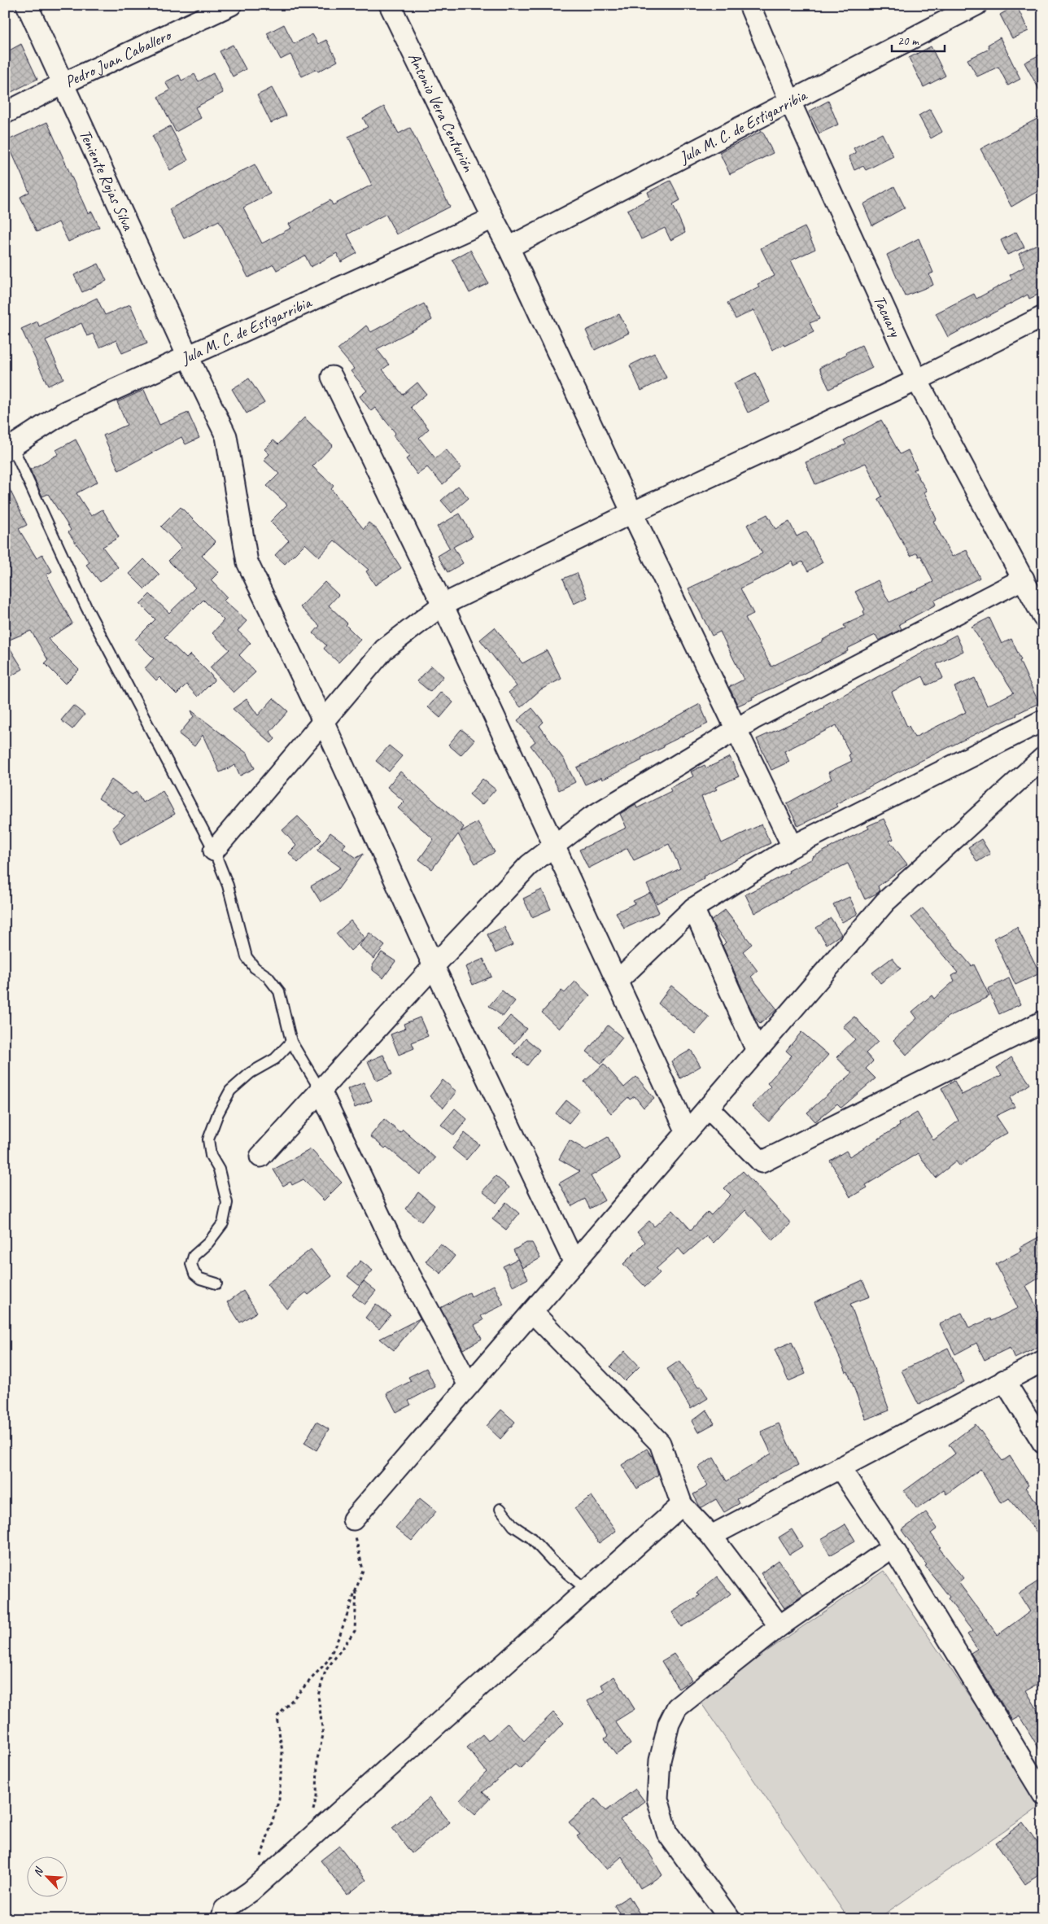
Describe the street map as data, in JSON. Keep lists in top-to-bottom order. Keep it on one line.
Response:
{"streets":{"street":["Pedro Juan Caballero","Antonio Vera Centurión","Jula M. C. de Estigarribia","Teniente Rojas Silva","Tacuary"]},"crossings":[["Pedro Juan Caballero","Teniente Rojas Silva"],["Antonio Vera Centurión","Jula M. C. de Estigarribia"],["Jula M. C. de Estigarribia","Teniente Rojas Silva"],["Jula M. C. de Estigarribia","Tacuary"]],"scale_bar":"20 m","north":"top left"}
